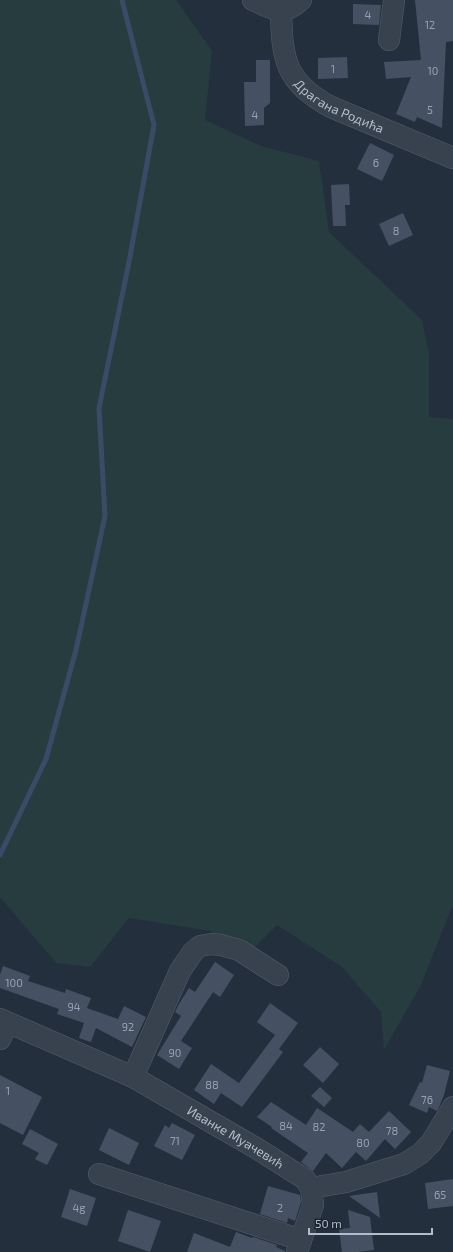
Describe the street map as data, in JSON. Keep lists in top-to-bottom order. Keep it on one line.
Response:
{"streets":{"street":["Драгана Родића","Иванке Муачевић"]},"house_numbers":["4","12","1","10","5","4","6","8","100","94","92","90","88","1","76","84","82","78","71","80","65","4g","2"],"scale_bar":"50 m"}
